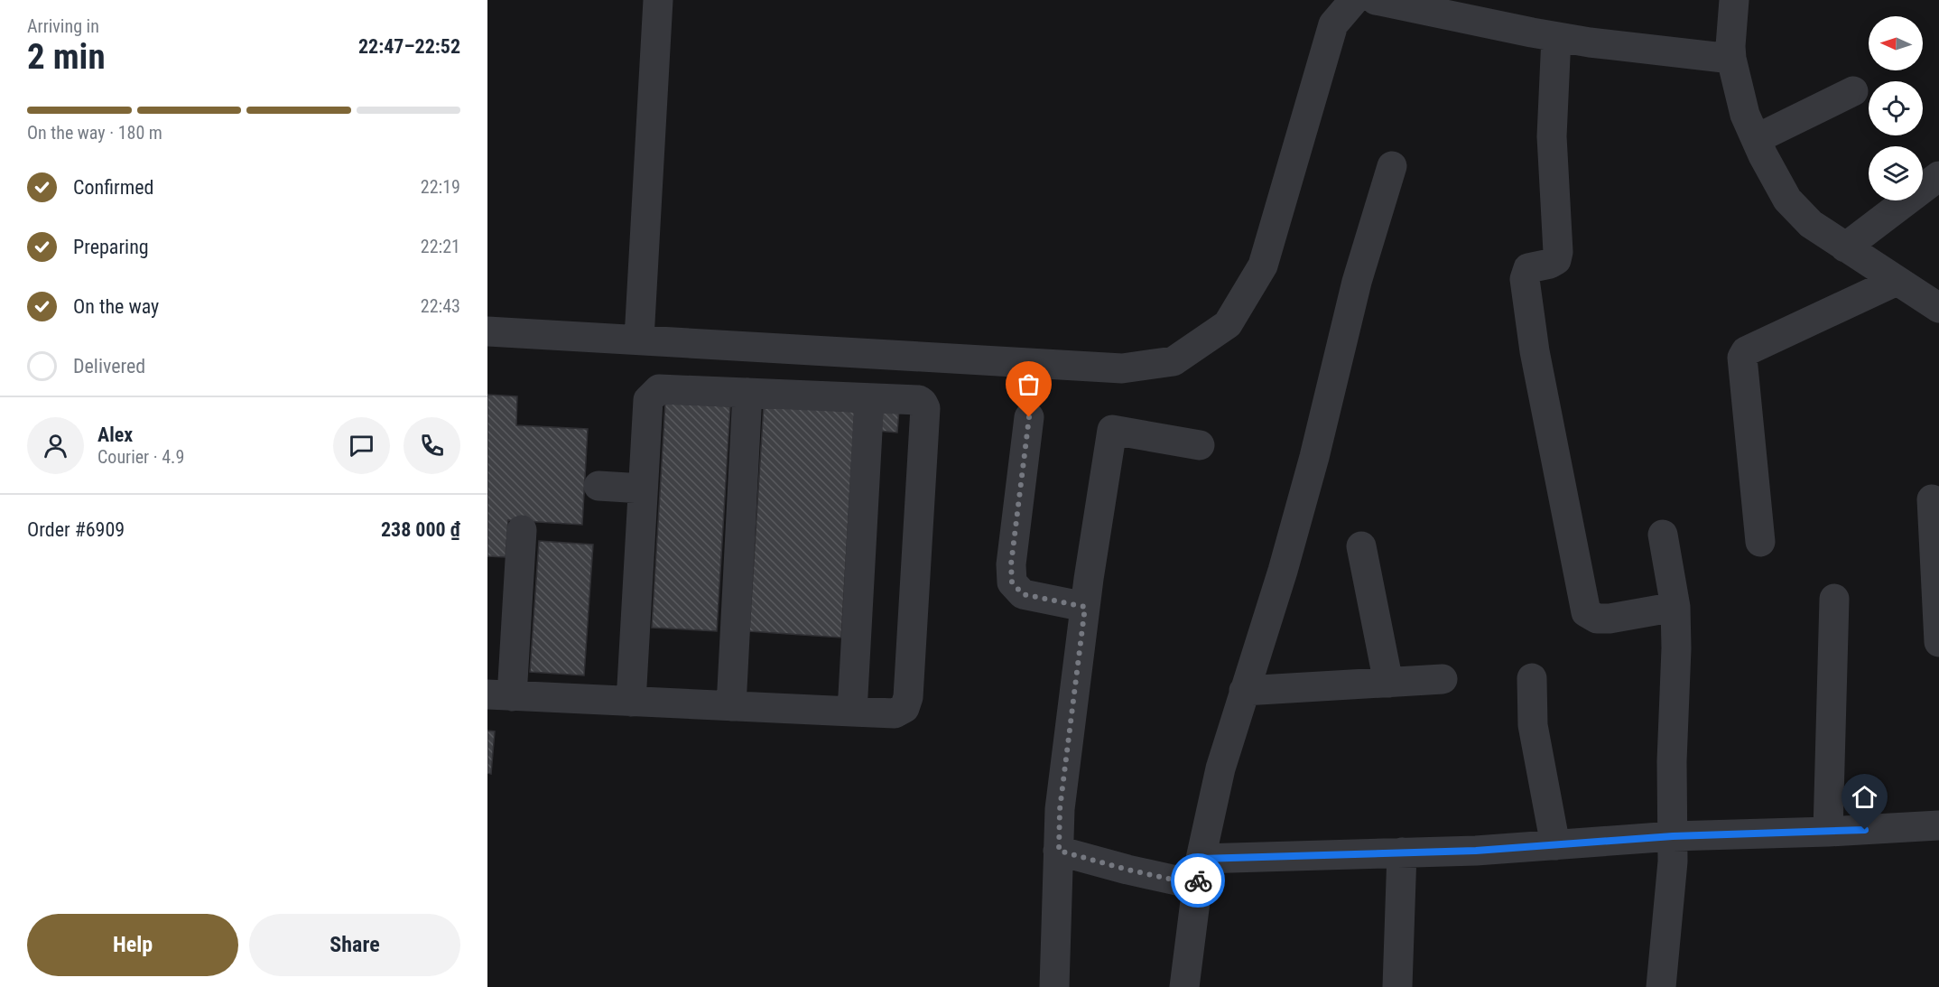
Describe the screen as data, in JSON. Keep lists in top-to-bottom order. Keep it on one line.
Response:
{"north":"left","page":{"heading":["2 min","Arriving in","22:47–22:52"],"panel":["Alex","Courier · 4.9","Order #6909","238 000 ₫"],"bar":"On the way · 180 m","list":[["Confirmed","22:19"],["Preparing","22:21"],["On the way","22:43"],"Delivered"],"buttons":["Help","Share"]}}
